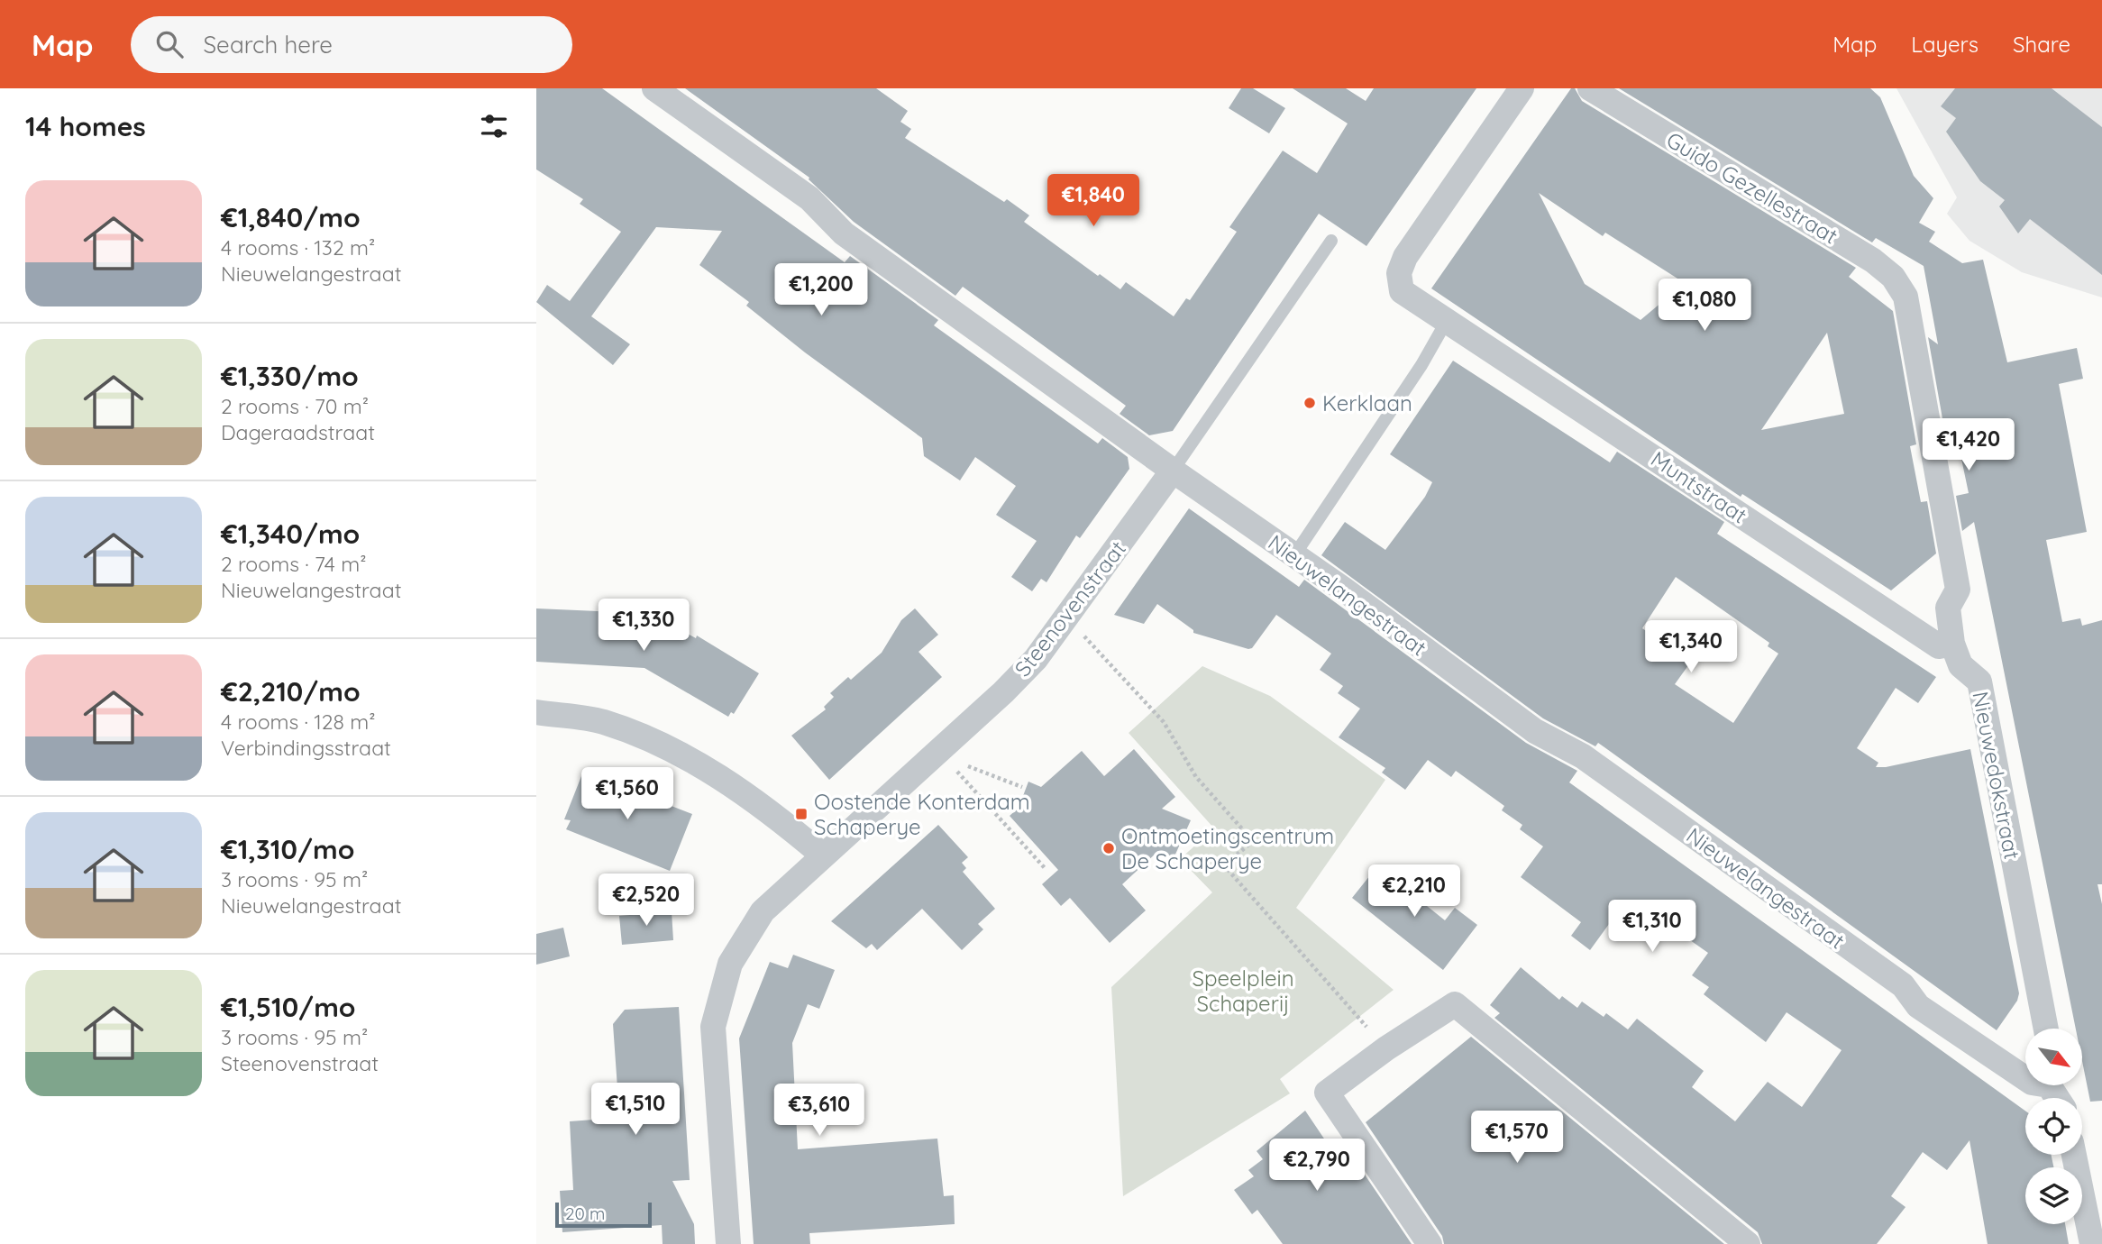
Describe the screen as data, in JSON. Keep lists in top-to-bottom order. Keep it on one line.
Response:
{"streets":{"street":["Guido Gezellestraat","Muntstraat","Nieuwelangestraat","Steenovenstraat","Nieuwedokstraat"]},"crossings":[["Guido Gezellestraat","Nieuwedokstraat"],["Muntstraat","Nieuwedokstraat"],["Nieuwelangestraat","Steenovenstraat"]],"parks":["Speelplein Schaperij"],"places":{"other":["Kerklaan","Ontmoetingscentrum De Schaperye"],"transit":["Oostende Konterdam Schaperye"]},"scale_bar":"20 m","north":"bottom right","page":{"header":"Map","search":"Search here","nav":["Map","Layers","Share"],"heading":"14 homes","list":[{"name":"€1,840/mo","note":"4 rooms · 132 m² · Nieuwelangestraat"},{"name":"€1,330/mo","note":"2 rooms · 70 m² · Dageraadstraat"},{"name":"€1,340/mo","note":"2 rooms · 74 m² · Nieuwelangestraat"},{"name":"€2,210/mo","note":"4 rooms · 128 m² · Verbindingsstraat"},{"name":"€1,310/mo","note":"3 rooms · 95 m² · Nieuwelangestraat"},{"name":"€1,510/mo","note":"3 rooms · 95 m² · Steenovenstraat"}],"price":["€1,840","€1,200","€1,080","€1,420","€1,330","€1,340","€1,560","€2,210","€2,520","€1,310","€1,510","€3,610","€1,570","€2,790"],"scale":"20 m"}}
